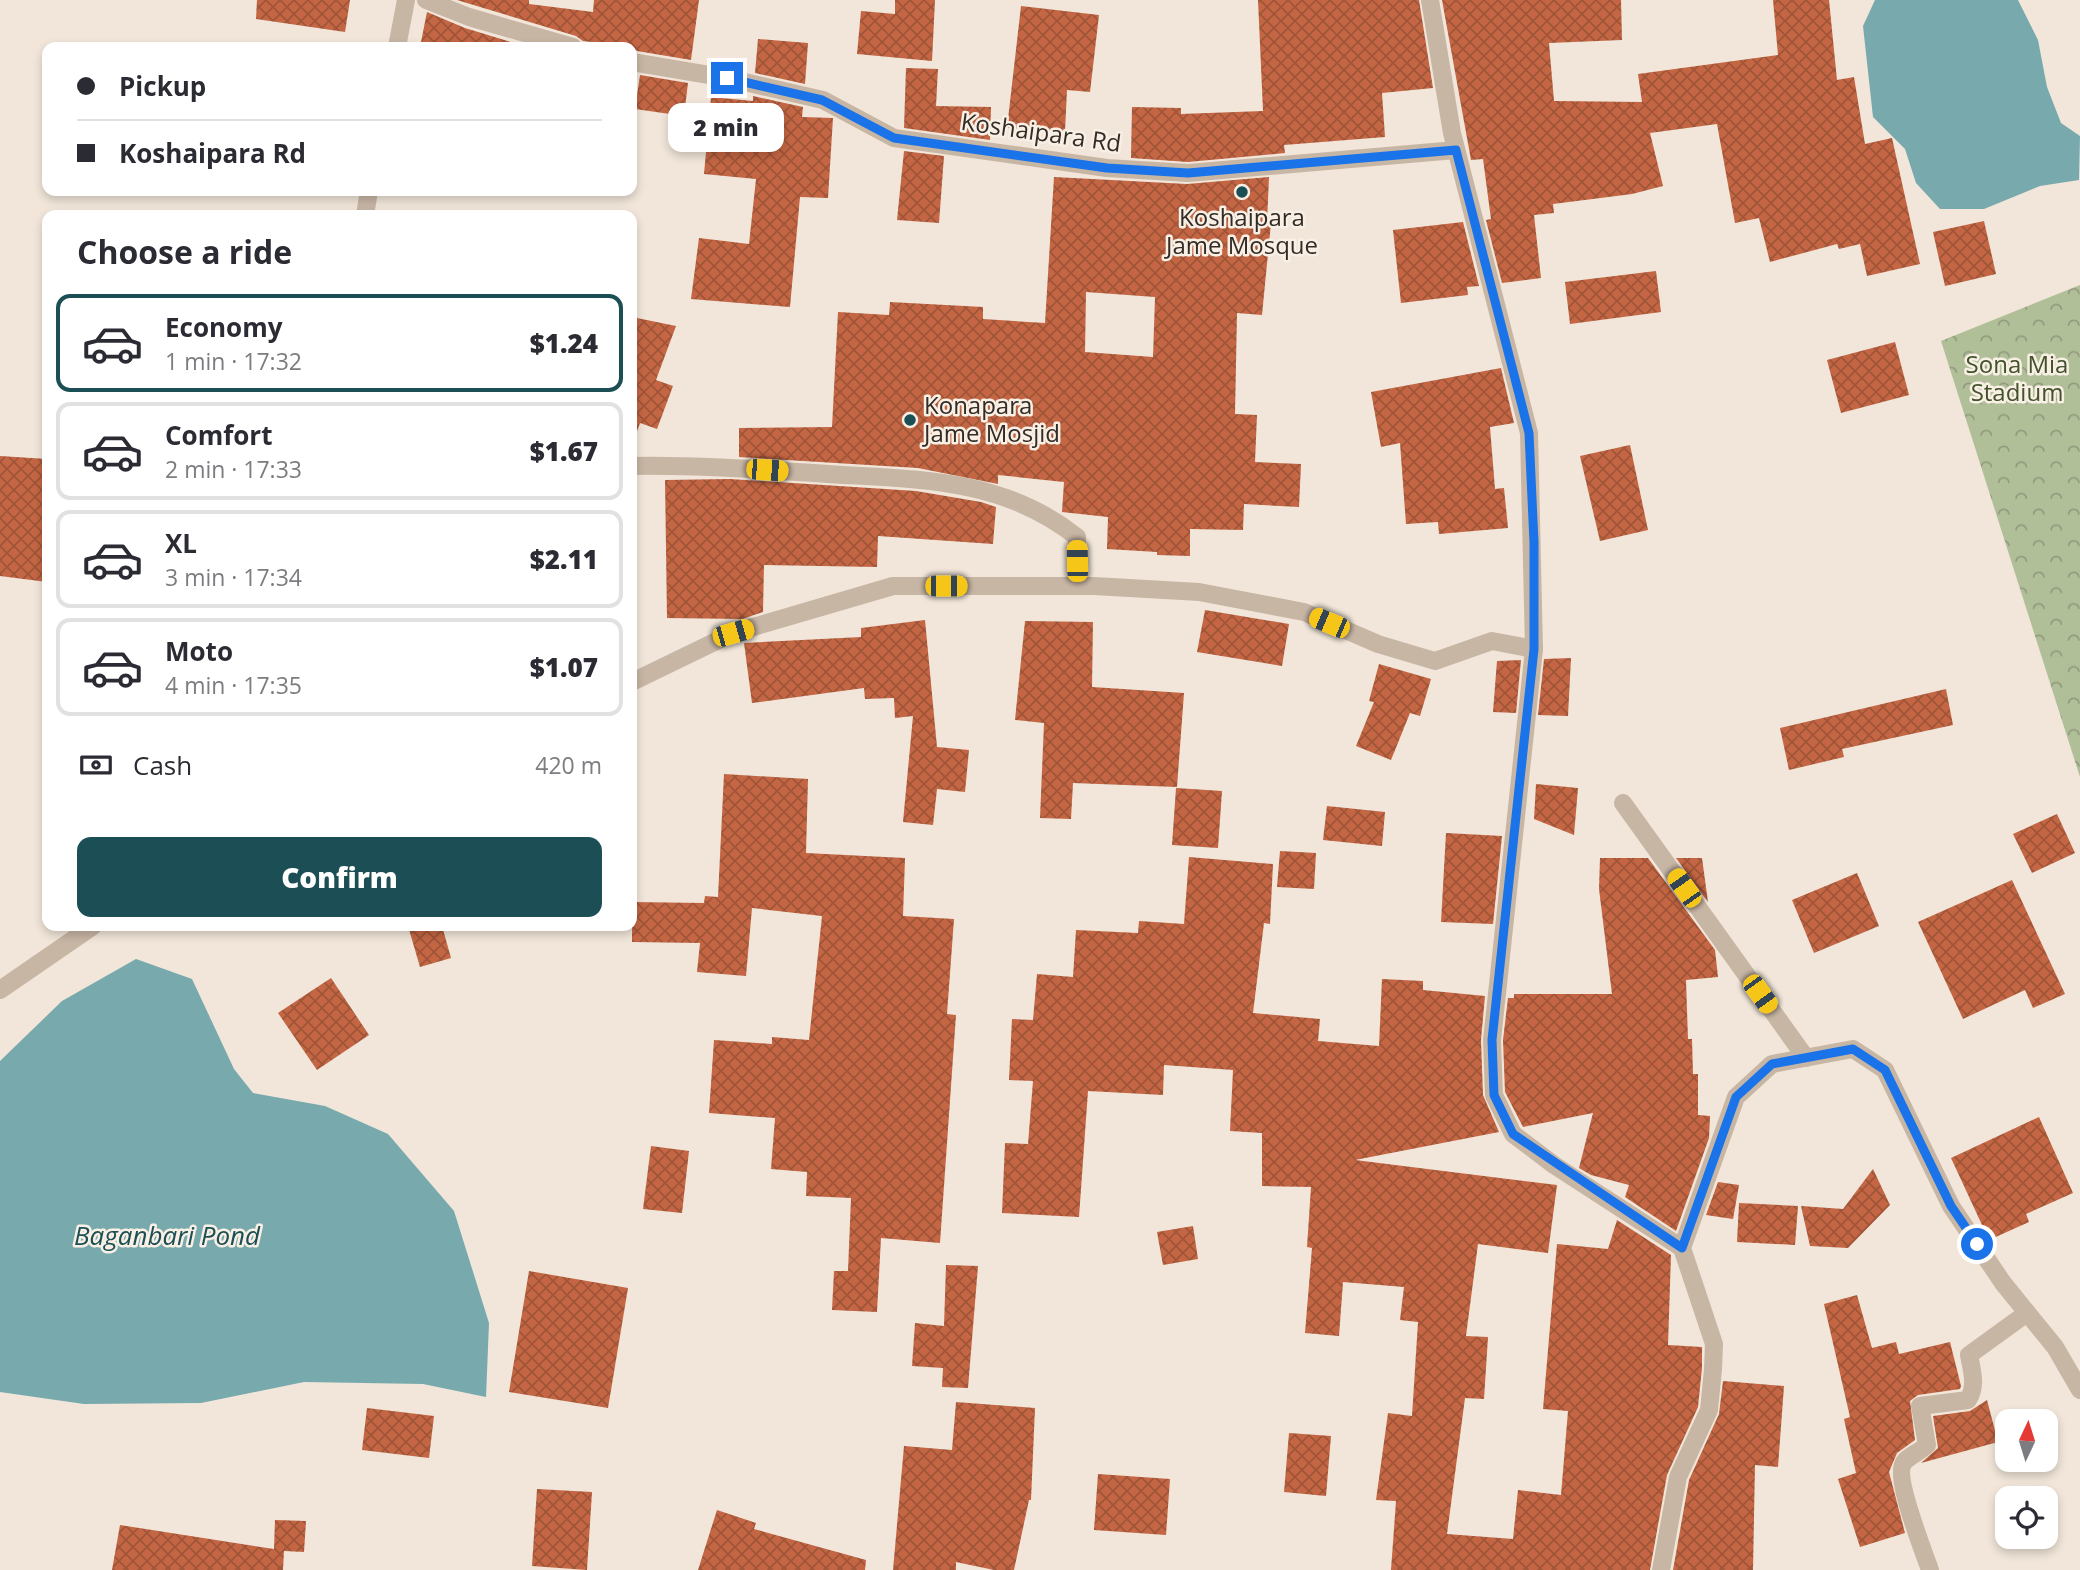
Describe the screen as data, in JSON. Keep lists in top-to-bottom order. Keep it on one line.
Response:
{"streets":{"street":["Koshaipara Rd"]},"water":["Baganbari Pond"],"parks":["Sona Mia Stadium"],"places":["Koshaipara Jame Mosque","Konapara Jame Mosjid"],"north":"top","page":{"banner":["Pickup","Koshaipara Rd"],"bubble":"2 min","heading":"Choose a ride","list":[{"name":"Economy","note":"1 min · 17:32","value":"$1.24"},{"name":"Comfort","note":"2 min · 17:33","value":"$1.67"},{"name":"XL","note":"3 min · 17:34","value":"$2.11"},{"name":"Moto","note":"4 min · 17:35","value":"$1.07"}],"pay":["Cash","420 m"],"buttons":"Confirm"}}
